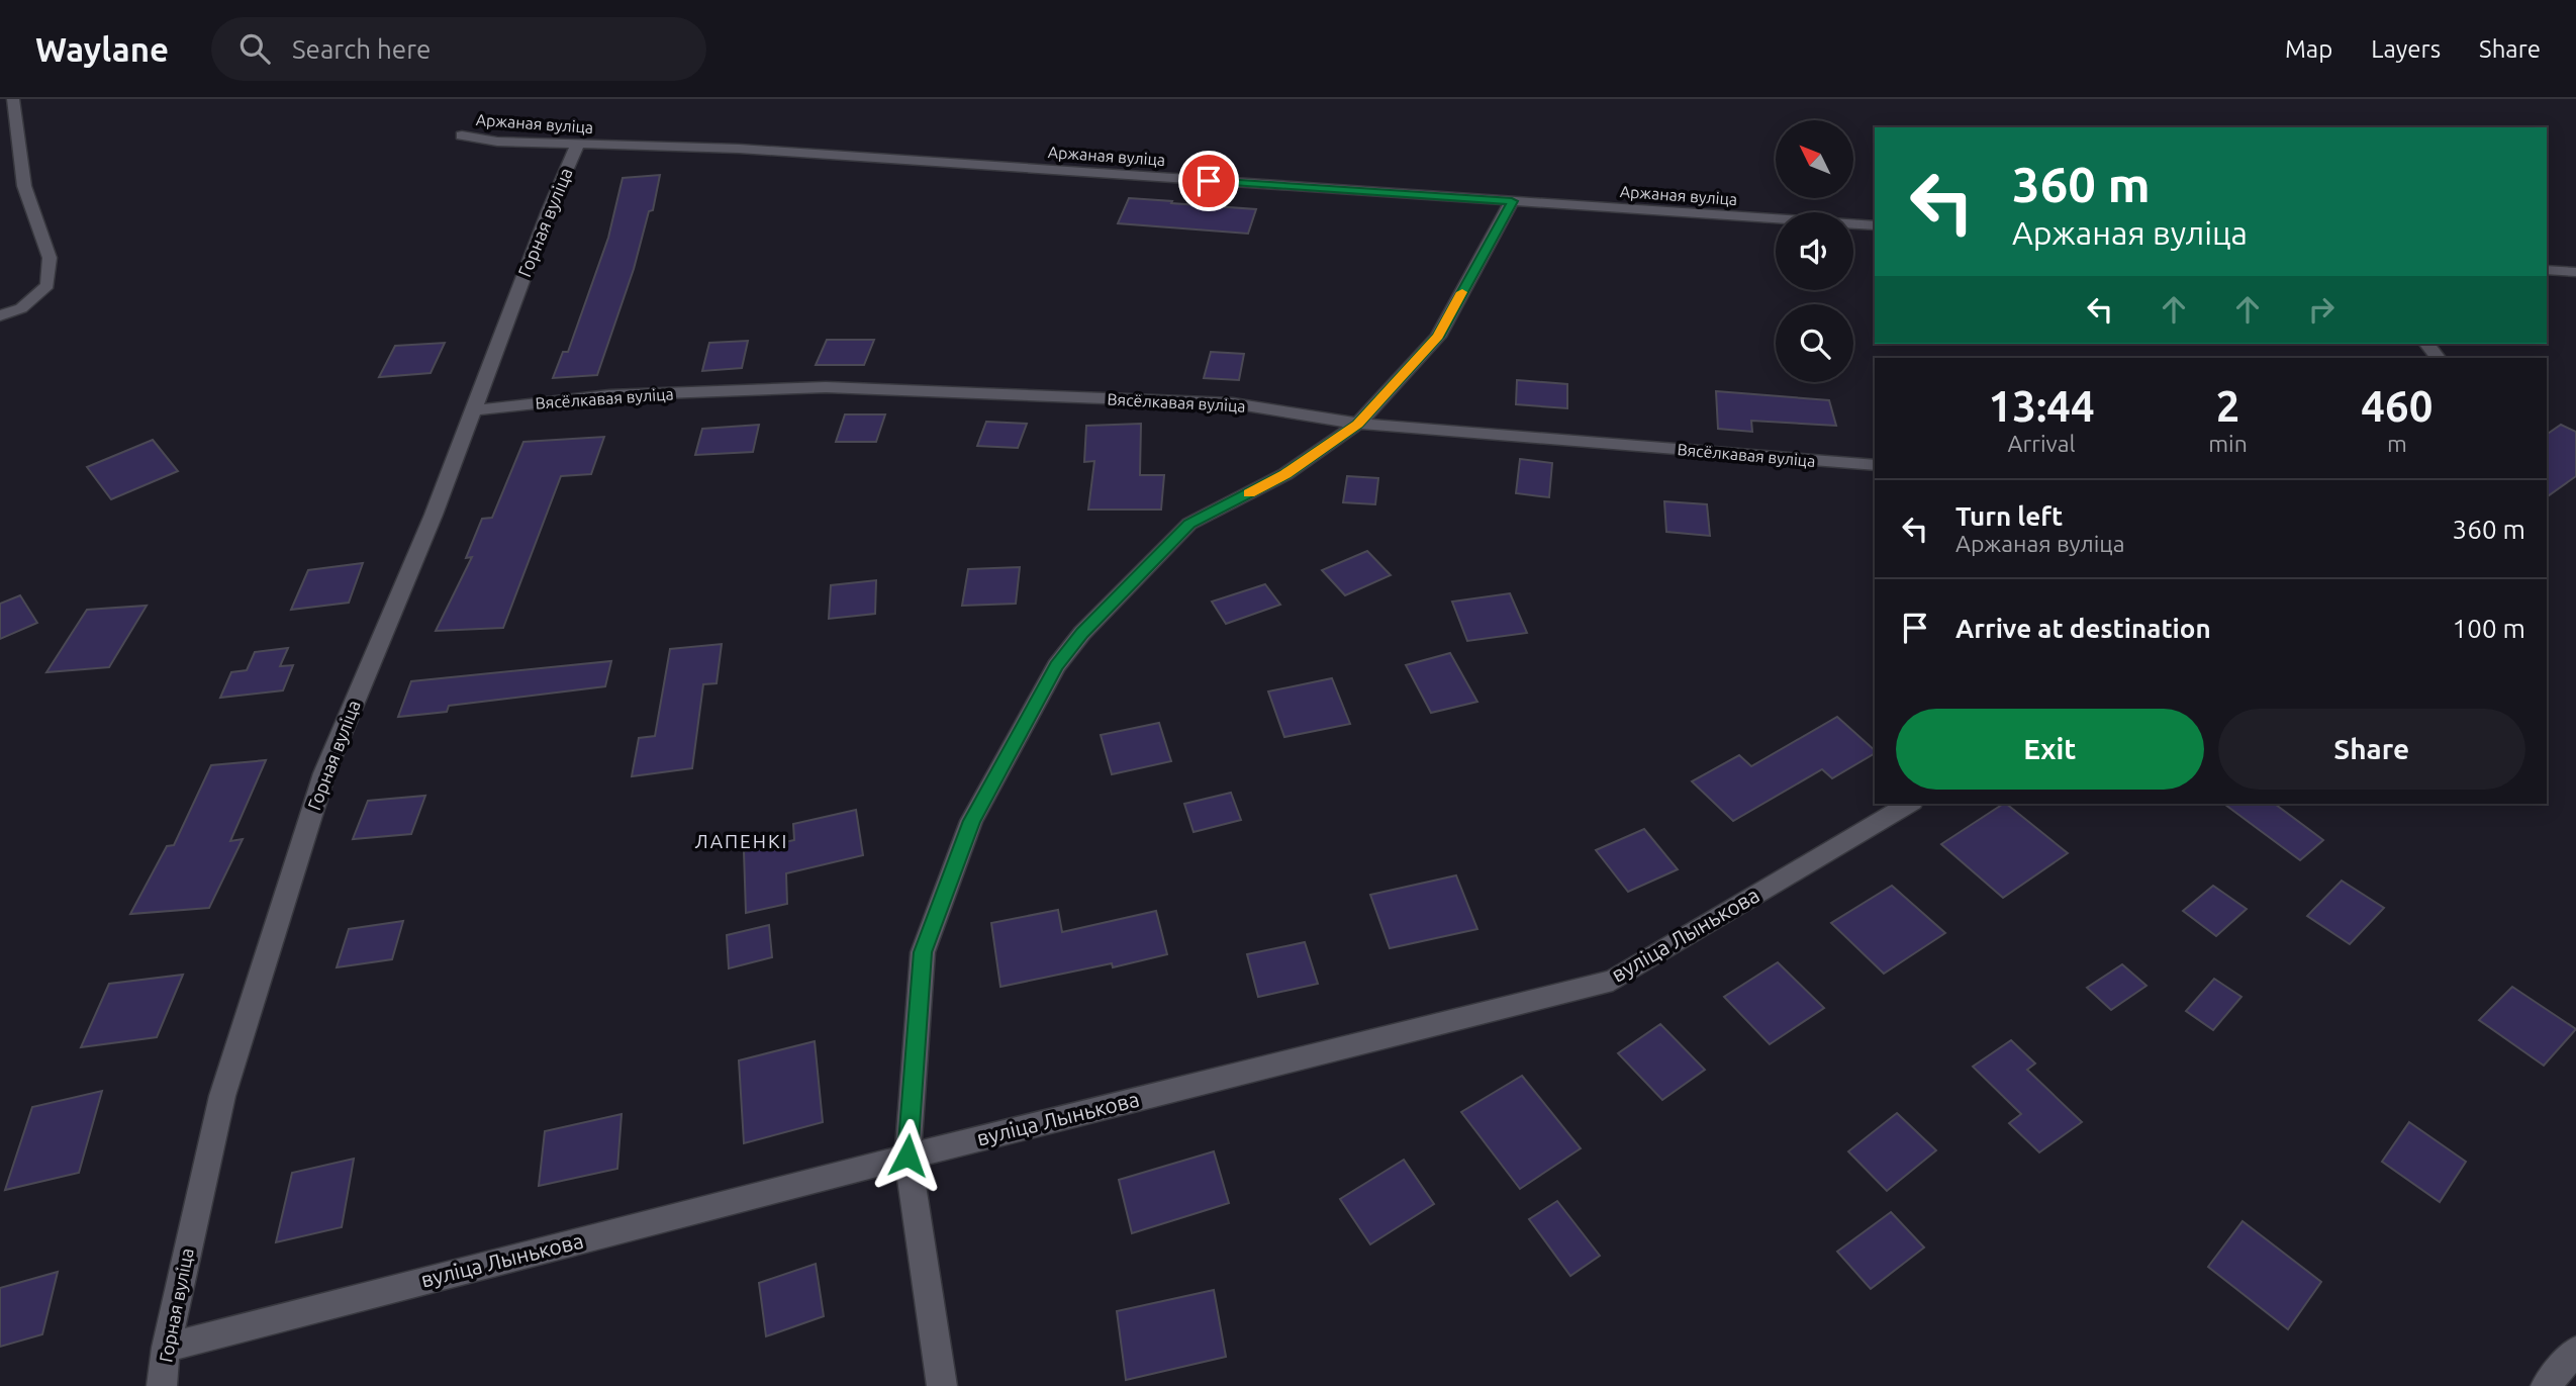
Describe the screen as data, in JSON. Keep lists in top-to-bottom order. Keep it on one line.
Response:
{"streets":{"street":["Аржаная вуліца","Горная вуліца","Вясёлкавая вуліца","вуліца Лынькова"]},"crossings":[["Аржаная вуліца","Горная вуліца"],["Горная вуліца","Вясёлкавая вуліца"],["Горная вуліца","вуліца Лынькова"]],"districts":["ЛАПЕНКІ"],"north":"top left","page":{"header":"Waylane","search":"Search here","nav":["Map","Layers","Share"],"turn":["360 m","Аржаная вуліца"],"eta":["13:44","Arrival","2","min","460","m"],"list":[{"name":"Turn left","note":"Аржаная вуліца","value":"360 m"},{"name":"Arrive at destination","value":"100 m"}],"buttons":["Exit","Share"]}}
